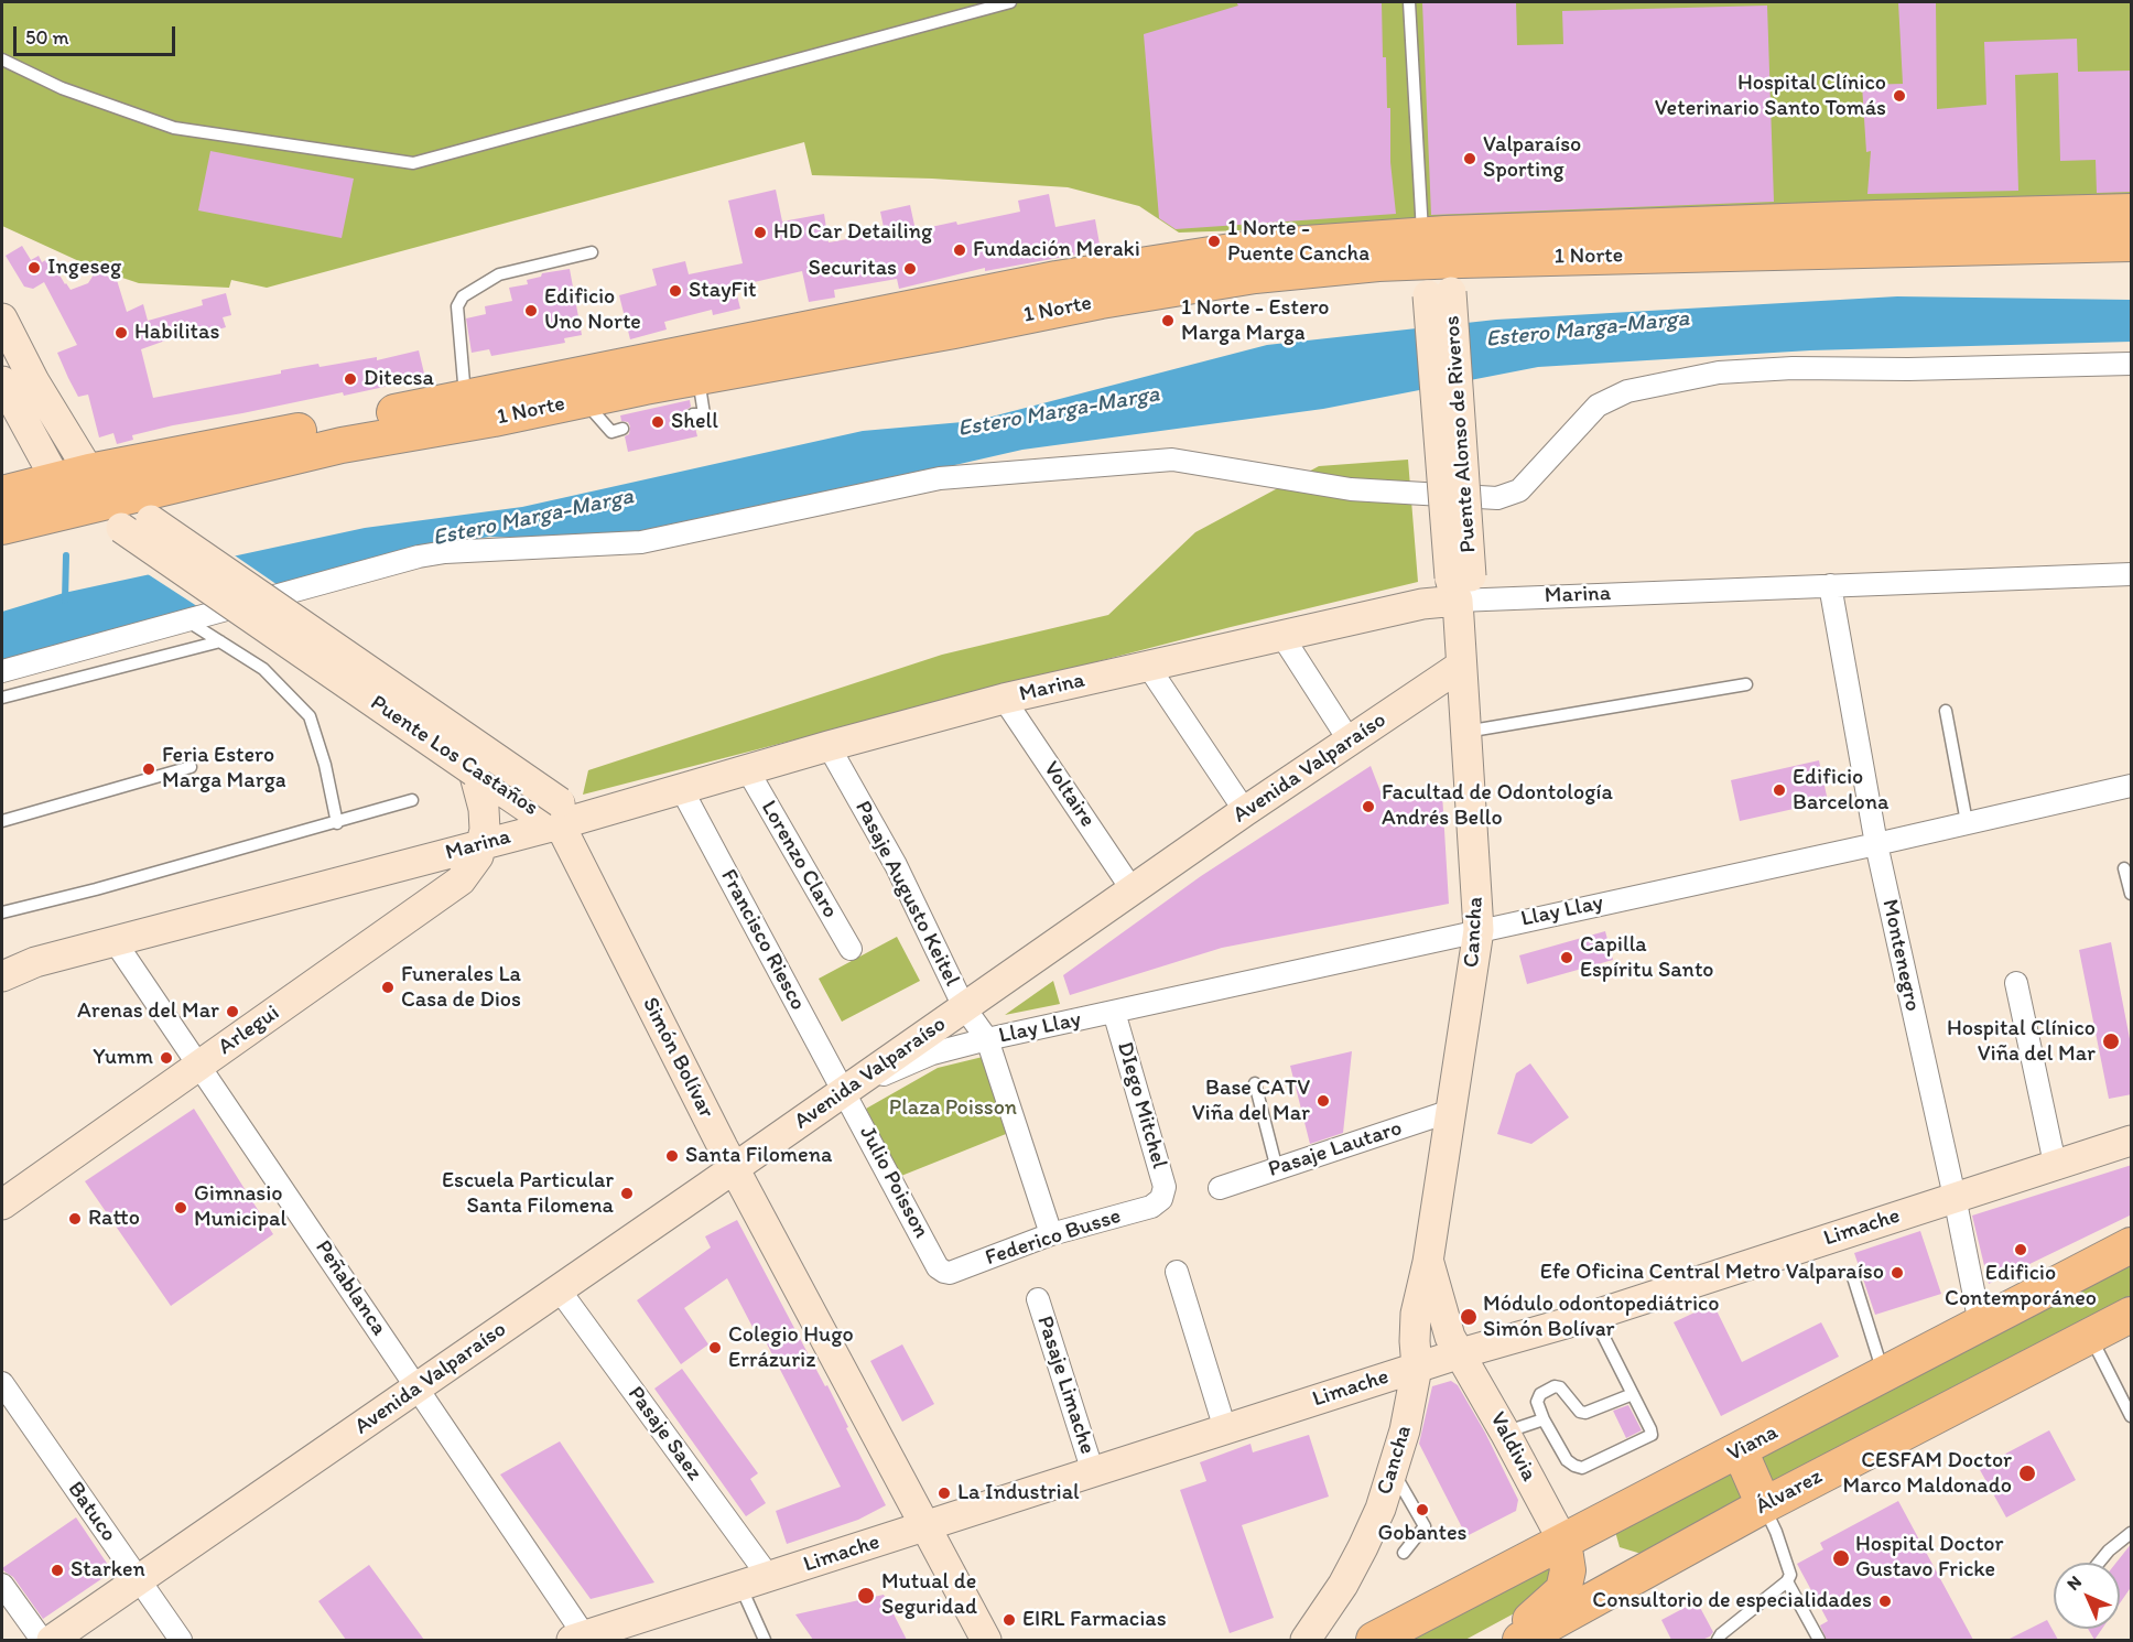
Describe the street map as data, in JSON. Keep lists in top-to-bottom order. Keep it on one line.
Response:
{"streets":{"main road":["1 Norte","Puente Alonso de Riveros","Marina","Puente Los Castaños","Avenida Valparaíso","Cancha","Arlegui","Simón Bolívar","Limache","Viana","Valdivia","Álvarez"],"street":["Voltaire","Lorenzo Claro","Pasaje Augusto Keitel","Llay Llay","Francisco Riesco","Montenegro","DIego Mitchel","Pasaje Lautaro","Julio Poisson","Federico Busse","Peñablanca","Pasaje Limache","Pasaje Saez","Batuco"]},"crossings":[["1 Norte","Puente Alonso de Riveros"],["1 Norte","Puente Los Castaños"],["Puente Alonso de Riveros","Marina"],["Puente Alonso de Riveros","Cancha"],["Marina","Puente Los Castaños"],["Marina","Voltaire"],["Marina","Lorenzo Claro"],["Marina","Pasaje Augusto Keitel"],["Marina","Cancha"],["Marina","Francisco Riesco"],["Marina","Montenegro"],["Marina","Arlegui"],["Marina","Simón Bolívar"],["Marina","Peñablanca"],["Puente Los Castaños","Simón Bolívar"],["Avenida Valparaíso","Voltaire"],["Avenida Valparaíso","Pasaje Augusto Keitel"],["Avenida Valparaíso","Llay Llay"],["Avenida Valparaíso","Cancha"],["Avenida Valparaíso","Francisco Riesco"],["Avenida Valparaíso","Simón Bolívar"],["Avenida Valparaíso","Julio Poisson"],["Avenida Valparaíso","Peñablanca"],["Avenida Valparaíso","Pasaje Saez"],["Avenida Valparaíso","Batuco"],["Pasaje Augusto Keitel","Llay Llay"],["Pasaje Augusto Keitel","Federico Busse"],["Llay Llay","Cancha"],["Llay Llay","Francisco Riesco"],["Llay Llay","Montenegro"],["Llay Llay","DIego Mitchel"],["Llay Llay","Julio Poisson"],["Cancha","Pasaje Lautaro"],["Cancha","Limache"],["Cancha","Valdivia"],["Francisco Riesco","Julio Poisson"],["Montenegro","Limache"],["Montenegro","Viana"],["Arlegui","Peñablanca"],["Simón Bolívar","Limache"],["DIego Mitchel","Federico Busse"],["Julio Poisson","Federico Busse"],["Limache","Peñablanca"],["Limache","Pasaje Limache"],["Limache","Pasaje Saez"],["Limache","Valdivia"],["Viana","Valdivia"]],"water":["Estero Marga-Marga"],"parks":["Plaza Poisson"],"places":["Hospital Clínico Veterinario Santo Tomás","Valparaíso Sporting","HD Car Detailing","1 Norte - Puente Cancha","Fundación Meraki","Ingeseg","Securitas","StayFit","Edificio Uno Norte","1 Norte - Estero Marga Marga","Habilitas","Ditecsa","Shell","Feria Estero Marga Marga","Edificio Barcelona","Facultad de Odontología Andrés Bello","Capilla Espíritu Santo","Funerales La Casa de Dios","Arenas del Mar","Hospital Clínico Viña del Mar","Yumm","Base CATV Viña del Mar","Santa Filomena","Escuela Particular Santa Filomena","Gimnasio Municipal","Ratto","Edificio Contemporáneo","Efe Oficina Central Metro Valparaíso","Módulo odontopediátrico Simón Bolívar","Colegio Hugo Errázuriz","CESFAM Doctor Marco Maldonado","La Industrial","Gobantes","Hospital Doctor Gustavo Fricke","Starken","Mutual de Seguridad","Consultorio de especialidades","EIRL Farmacias"],"scale_bar":"50 m","north":"top left"}
